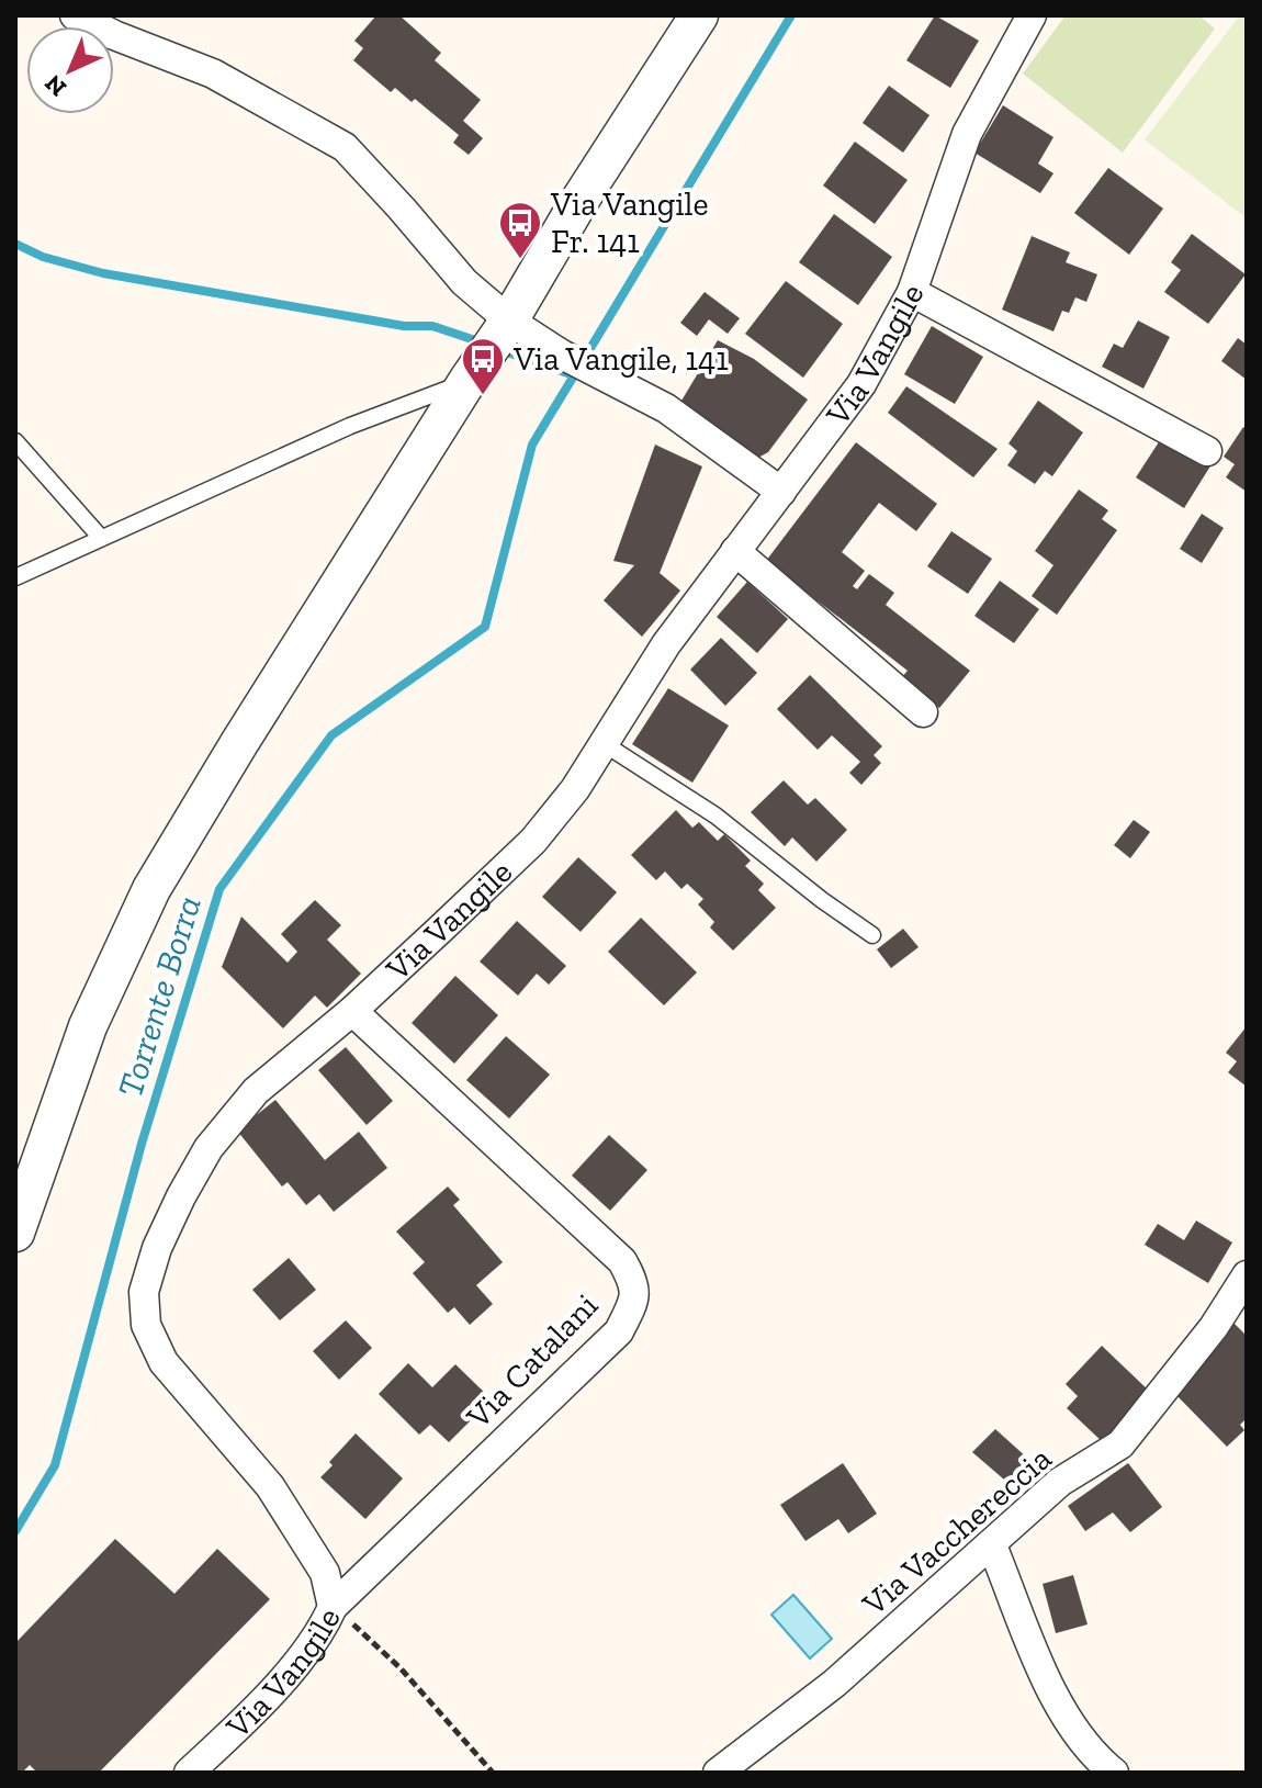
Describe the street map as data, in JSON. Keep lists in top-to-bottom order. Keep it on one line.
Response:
{"streets":{"street":["Via Vangile","Via Catalani","Via Vacchereccia"]},"crossings":[["Via Vangile","Via Catalani"]],"water":["Torrente Borra"],"places":{"bus stop":["Via Vangile Fr. 141","Via Vangile, 141"]},"north":"bottom left"}
